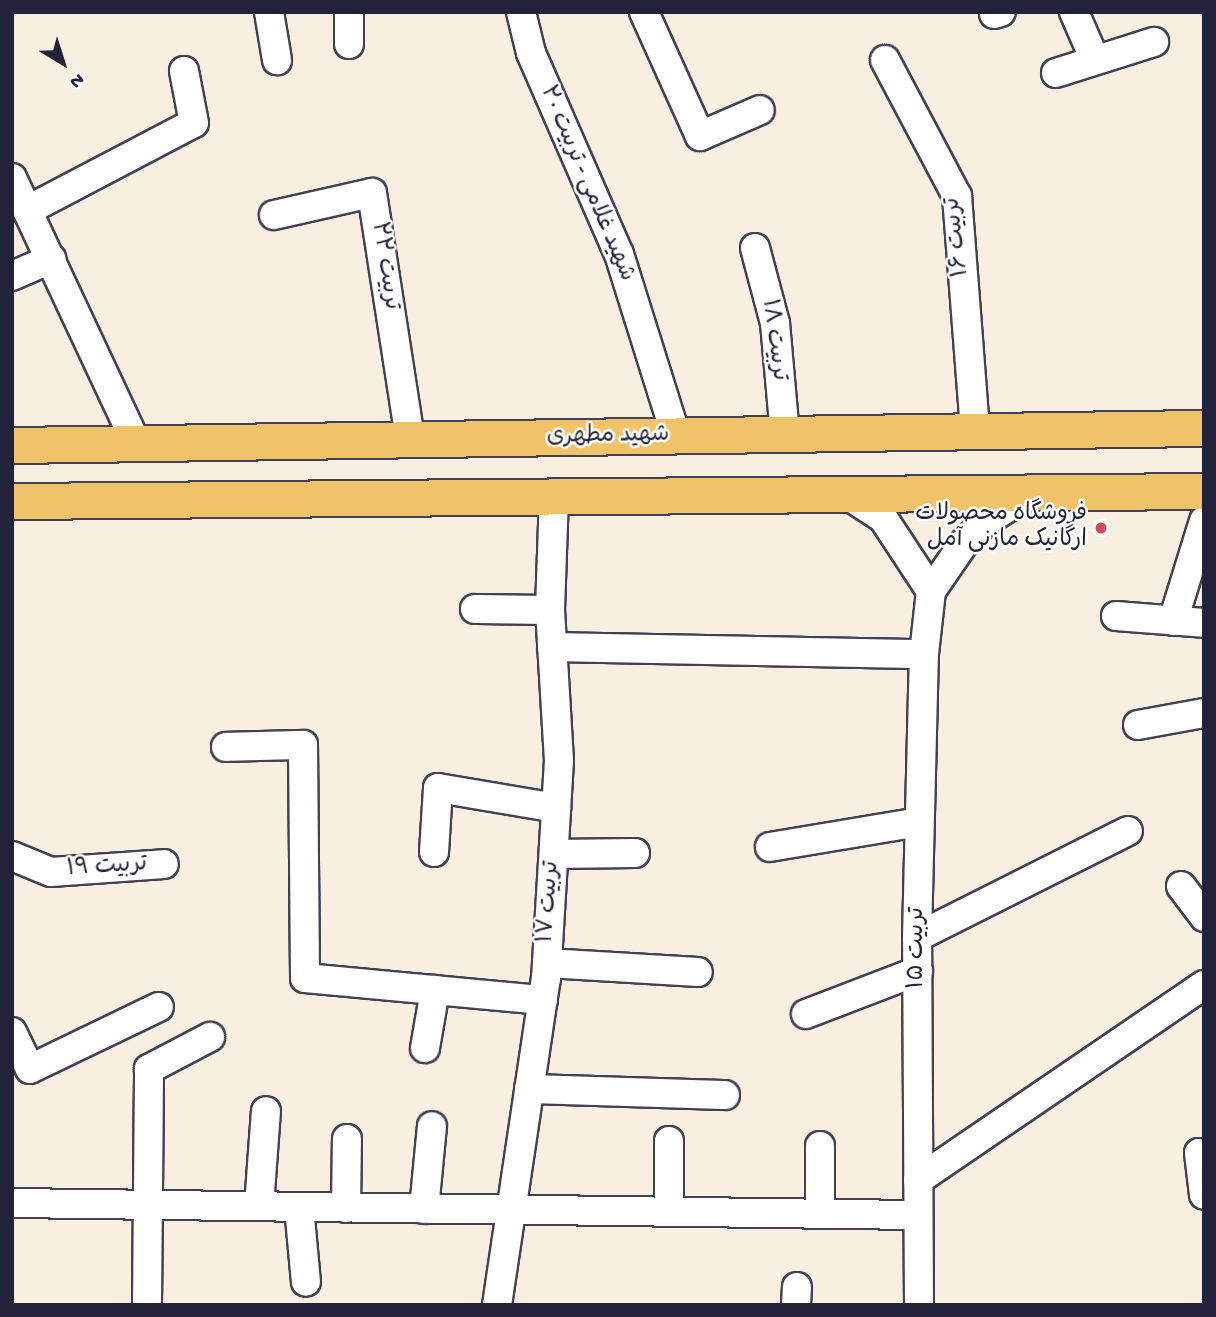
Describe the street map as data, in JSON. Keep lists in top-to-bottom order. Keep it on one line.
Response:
{"streets":{"main road":["شهید مطهری"],"street":["شهید غلامی - تربیت ۲۰","تربیت ۱۶","تربیت ۲۲","تربیت ۱۸","تربیت ۱۹","تربیت ۱۷","تربیت ۱۵"]},"crossings":[["شهید غلامی - تربیت ۲۰","شهید مطهری"],["تربیت ۱۶","شهید مطهری"],["تربیت ۲۲","شهید مطهری"],["تربیت ۱۸","شهید مطهری"]],"places":["فروشگاه محصولات ارگانیک مازنی آمل"],"north":"bottom right"}
